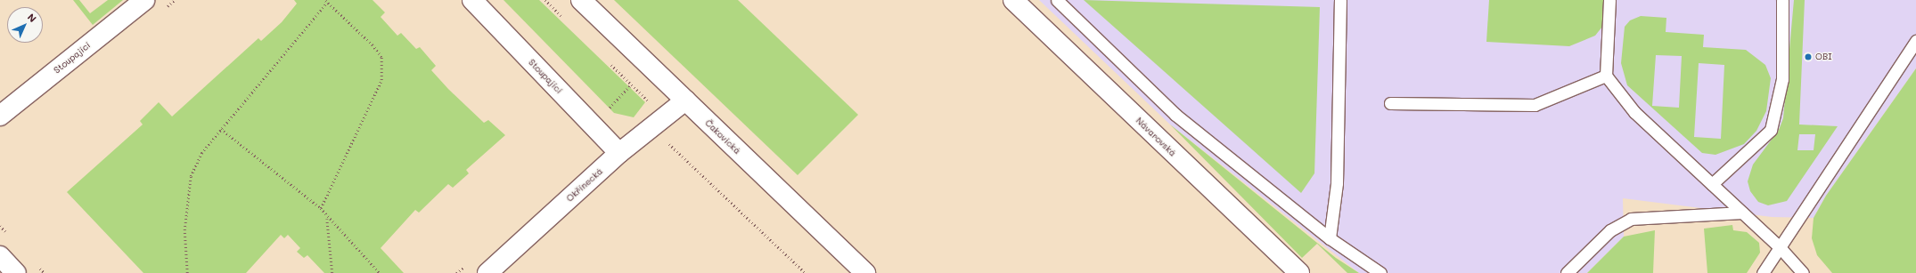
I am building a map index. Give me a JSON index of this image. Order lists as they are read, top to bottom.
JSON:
{
  "streets": {
    "street": [
      "Stoupající",
      "Čakovická",
      "Návarovská",
      "Okřínecká"
    ]
  },
  "crossings": [
    ["Stoupající", "Okřínecká"],
    ["Čakovická", "Okřínecká"]
  ],
  "places": ["OBI"],
  "north": "top right"
}
